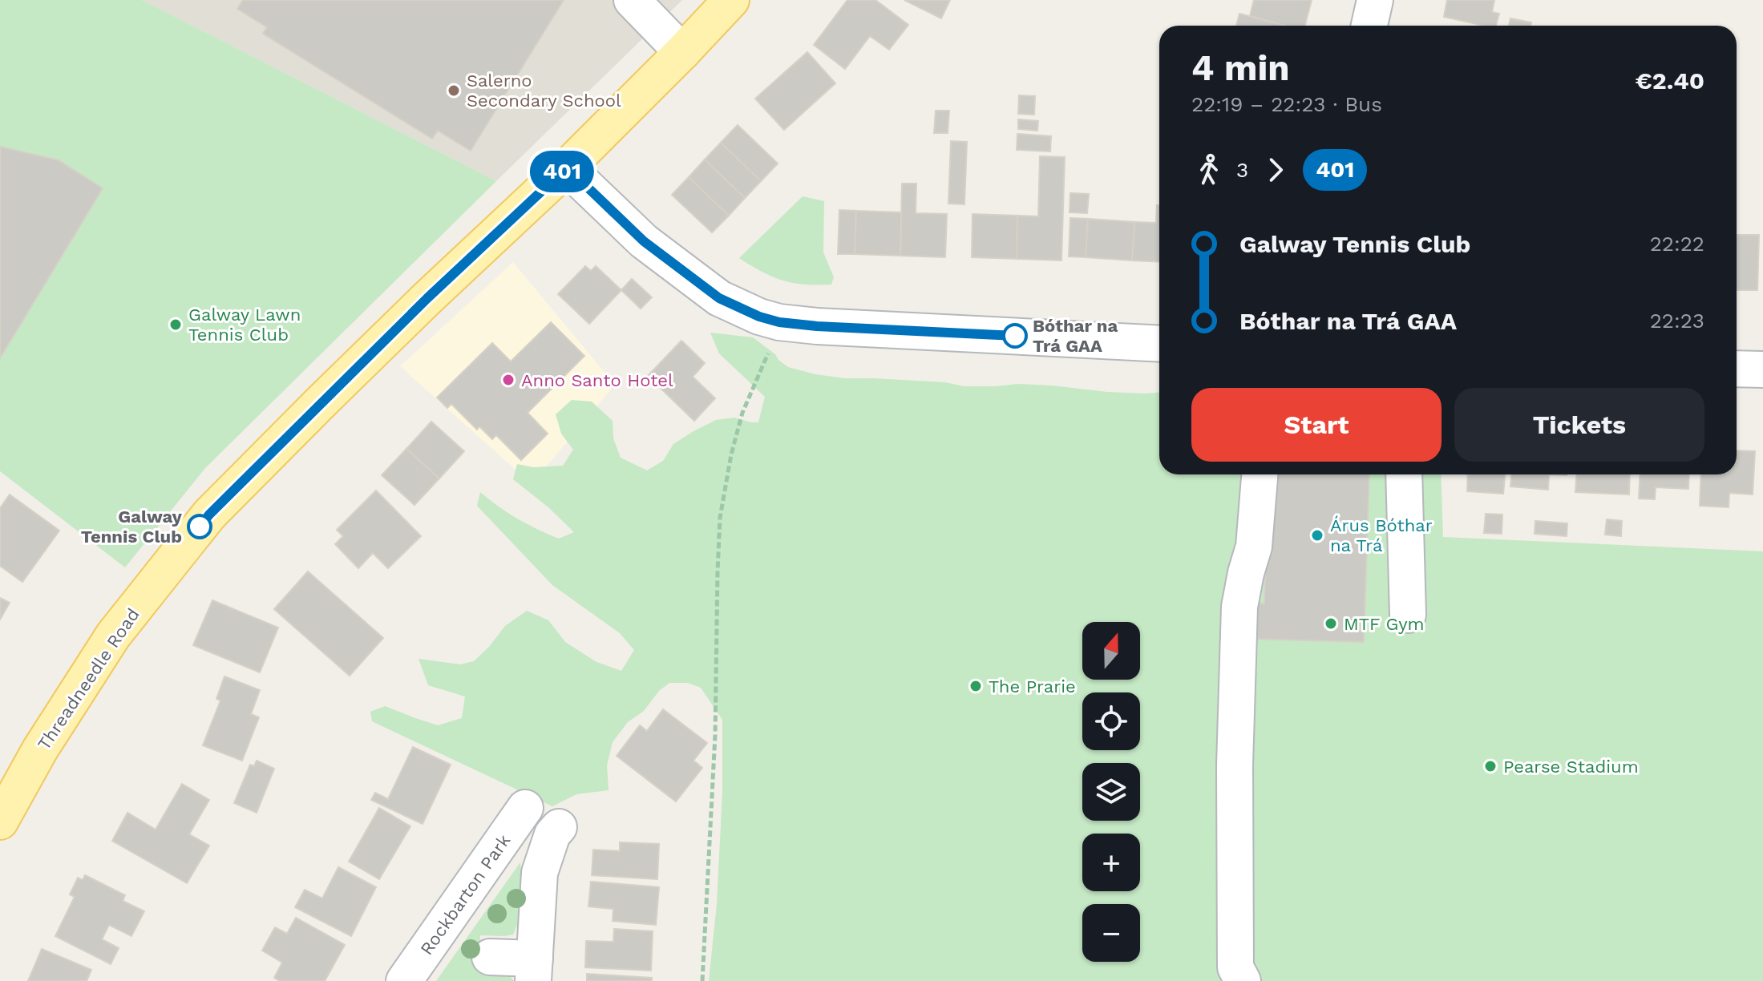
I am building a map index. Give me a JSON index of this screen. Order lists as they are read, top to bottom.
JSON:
{
  "streets": {
    "main road": ["Threadneedle Road"],
    "street": ["Rockbarton Park"]
  },
  "places": [
    "Salerno Secondary School",
    "Galway Lawn Tennis Club",
    "Bóthar na Trá GAA",
    "Anno Santo Hotel",
    "Galway Tennis Club",
    "Árus Bóthar na Trá",
    "MTF Gym",
    "The Prarie",
    "Pearse Stadium"
  ],
  "lines": ["bus line 401"],
  "north": "top",
  "page": {
    "on_map": "401",
    "heading": ["4 min", "22:19 – 22:23 · Bus", "€2.40"],
    "legs": ["3", "401"],
    "list": [
      {
        "name": "Galway Tennis Club",
        "value": "22:22"
      },
      {
        "name": "Bóthar na Trá GAA",
        "value": "22:23"
      }
    ],
    "buttons": ["Start", "Tickets"],
    "map_buttons": ["+", "−"]
  }
}
